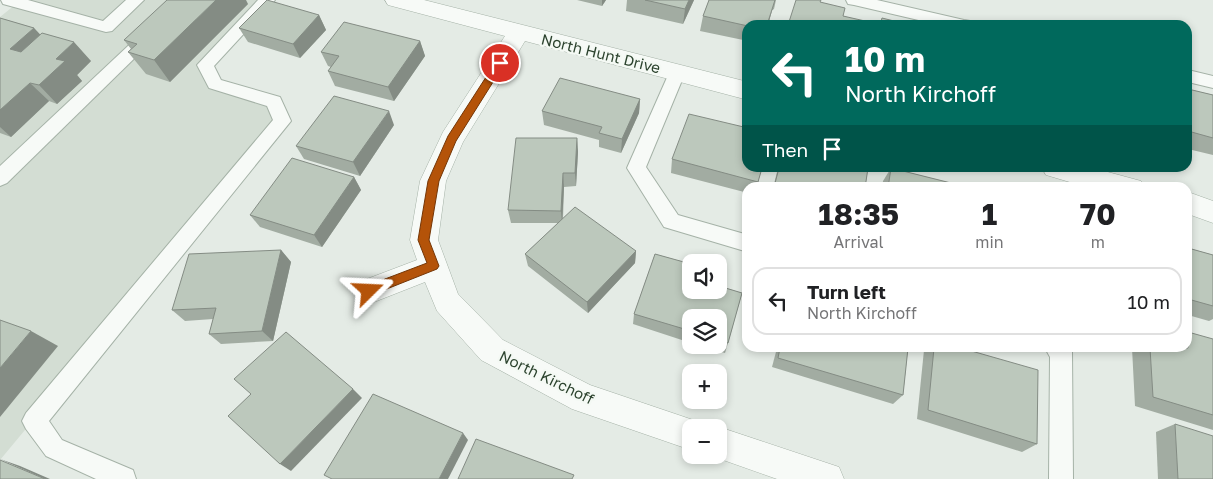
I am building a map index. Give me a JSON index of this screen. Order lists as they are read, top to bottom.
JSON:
{
  "streets": {
    "street": ["North Hunt Drive", "North Kirchoff"]
  },
  "crossings": [
    ["North Hunt Drive", "North Kirchoff"]
  ],
  "page": {
    "turn": ["10 m", "North Kirchoff"],
    "then": "Then",
    "eta": [
      "18:35",
      "Arrival",
      "1",
      "min",
      "70",
      "m"
    ],
    "map_buttons": ["+", "−"],
    "list": [
      {
        "name": "Turn left",
        "note": "North Kirchoff",
        "value": "10 m"
      }
    ]
  }
}
